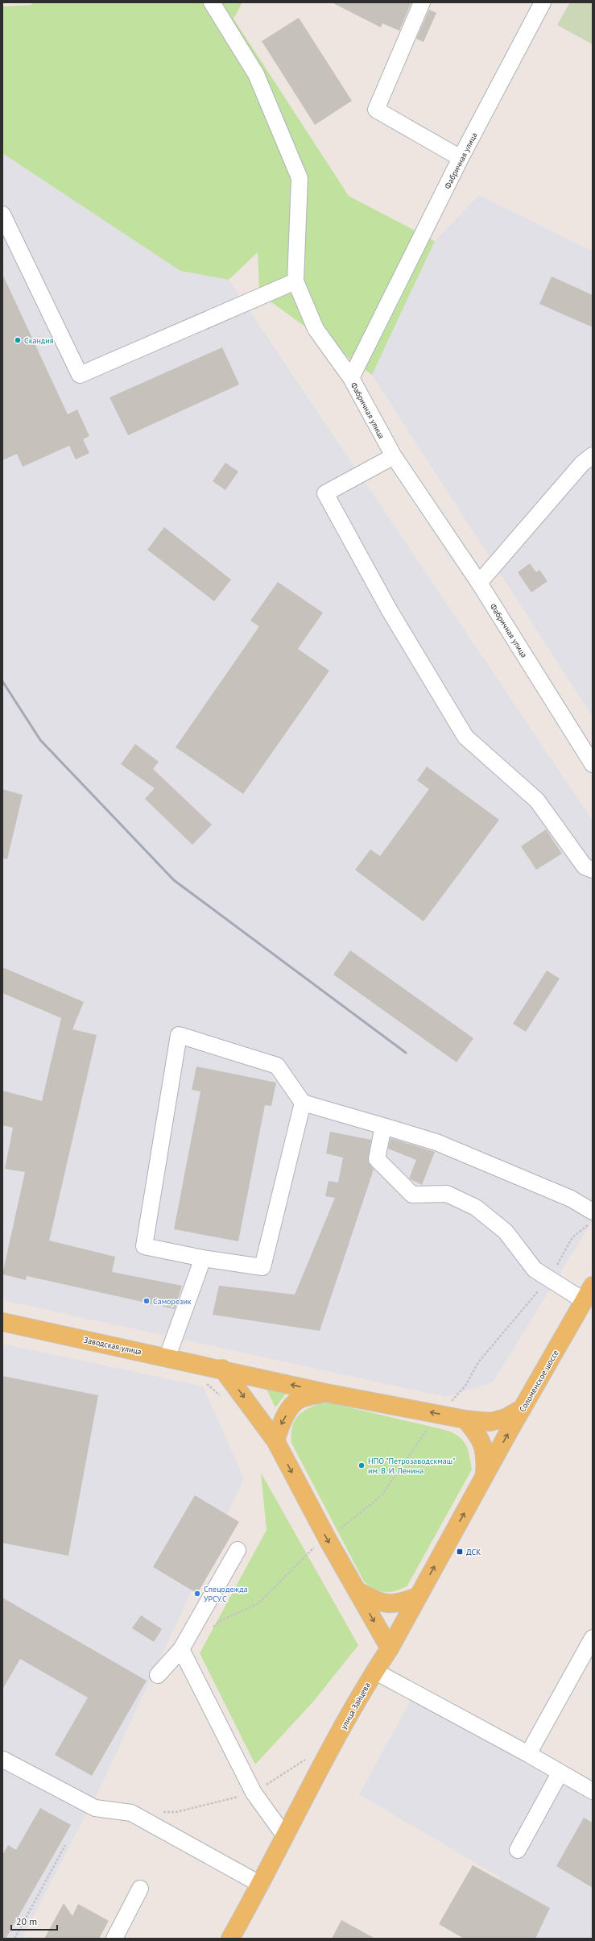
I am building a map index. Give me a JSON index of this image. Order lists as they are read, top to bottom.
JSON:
{
  "streets": {
    "main road": ["Заводская улица", "Соломенское шоссе", "улица Зайцева"],
    "street": ["Фабричная улица"]
  },
  "crossings": [
    ["Заводская улица", "Соломенское шоссе"],
    ["Соломенское шоссе", "улица Зайцева"]
  ],
  "one_way": ["Заводская улица", "Соломенское шоссе"],
  "places": {
    "other": [
      "Скандия",
      "Саморезик",
      "НПО \"Петрозаводскмаш\" им. В. И. Ленина",
      "Спецодежда УРСУ.С"
    ],
    "transit": ["ДСК"]
  },
  "scale_bar": "20 m"
}
